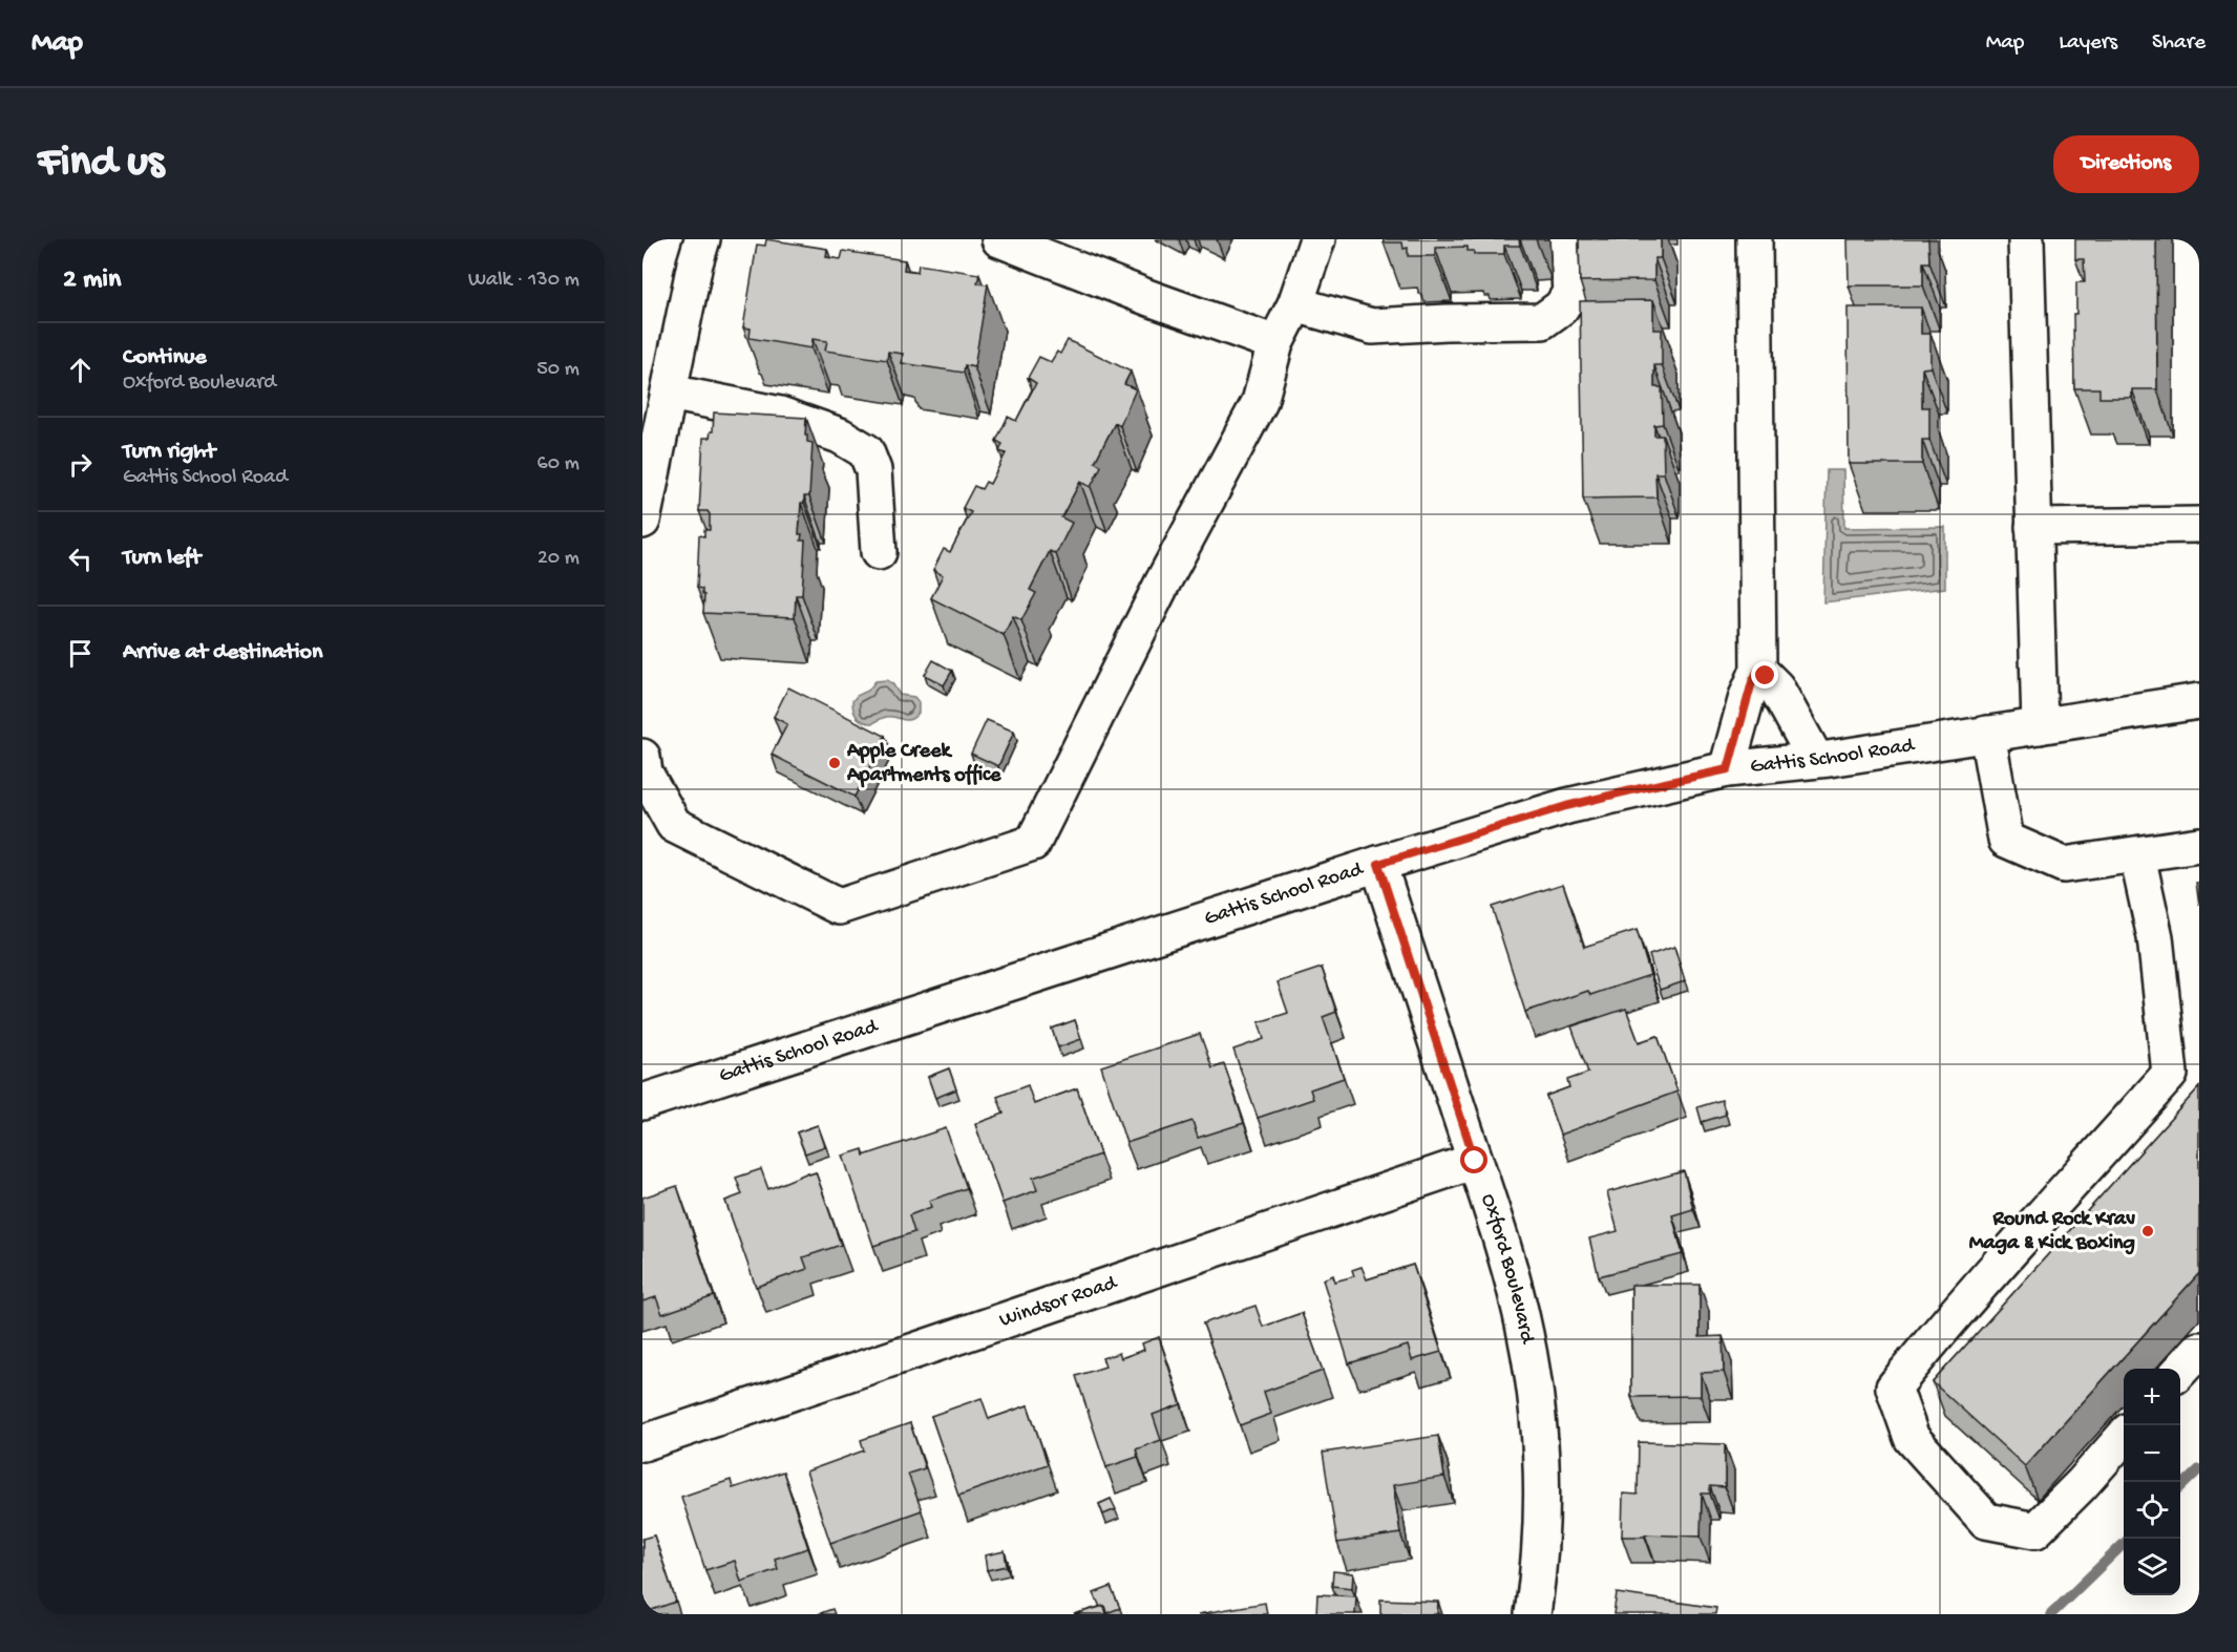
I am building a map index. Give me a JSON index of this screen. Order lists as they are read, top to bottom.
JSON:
{
  "streets": {
    "street": ["Gattis School Road", "Oxford Boulevard", "Windsor Road"]
  },
  "crossings": [
    ["Gattis School Road", "Oxford Boulevard"],
    ["Oxford Boulevard", "Windsor Road"]
  ],
  "places": ["Apple Creek Apartments office", "Round Rock Krav Maga & Kick Boxing"],
  "page": {
    "header": "Map",
    "nav": ["Map", "Layers", "Share"],
    "buttons": "Directions",
    "title": "Find us",
    "heading": ["2 min", "Walk · 130 m"],
    "list": [
      ["Continue", "Oxford Boulevard", "50 m"],
      ["Turn right", "Gattis School Road", "60 m"],
      ["Turn left", "20 m"],
      "Arrive at destination"
    ],
    "map_buttons": ["+", "−"]
  }
}
